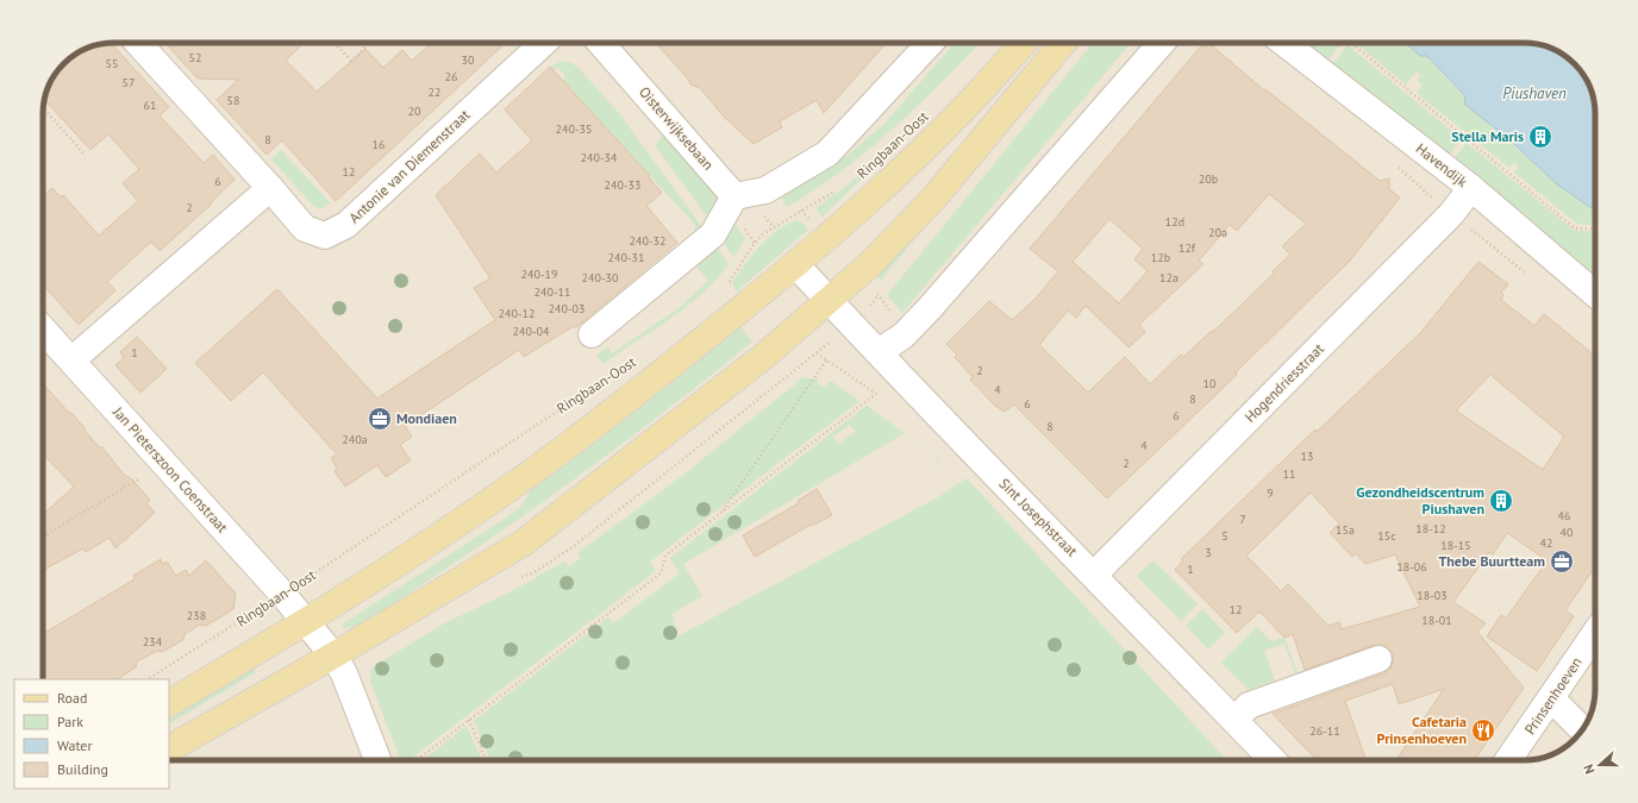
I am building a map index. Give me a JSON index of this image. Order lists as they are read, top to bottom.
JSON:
{
  "streets": {
    "main road": ["Ringbaan-Oost"],
    "street": [
      "Oisterwijksebaan",
      "Havendijk",
      "Antonie van Diemenstraat",
      "Hogendriesstraat",
      "Jan Pieterszoon Coenstraat",
      "Sint Josephstraat",
      "Prinsenhoeven"
    ]
  },
  "crossings": [
    ["Ringbaan-Oost", "Jan Pieterszoon Coenstraat"],
    ["Ringbaan-Oost", "Sint Josephstraat"],
    ["Havendijk", "Hogendriesstraat"],
    ["Hogendriesstraat", "Sint Josephstraat"]
  ],
  "water": ["Piushaven"],
  "places": {
    "building": ["Stella Maris", "Gezondheidscentrum Piushaven"],
    "office": ["Mondiaen", "Thebe Buurtteam"],
    "restaurant": ["Cafetaria Prinsenhoeven"]
  },
  "house_numbers": [
    "52",
    "30",
    "55",
    "26",
    "57",
    "22",
    "58",
    "61",
    "20",
    "240-35",
    "8",
    "16",
    "240-34",
    "12",
    "20b",
    "6",
    "240-33",
    "2",
    "12d",
    "20a",
    "240-32",
    "12f",
    "240-31",
    "12b",
    "240-19",
    "240-30",
    "12a",
    "240-11",
    "240-03",
    "240-12",
    "240-04",
    "1",
    "2",
    "10",
    "4",
    "8",
    "6",
    "6",
    "8",
    "240a",
    "4",
    "13",
    "2",
    "11",
    "9",
    "46",
    "7",
    "18-12",
    "15a",
    "40",
    "5",
    "15c",
    "42",
    "18-15",
    "3",
    "18-06",
    "1",
    "18-03",
    "12",
    "238",
    "18-01",
    "234",
    "26-11"
  ],
  "legend": [
    "Road",
    "Park",
    "Water",
    "Building"
  ],
  "north": "left"
}
